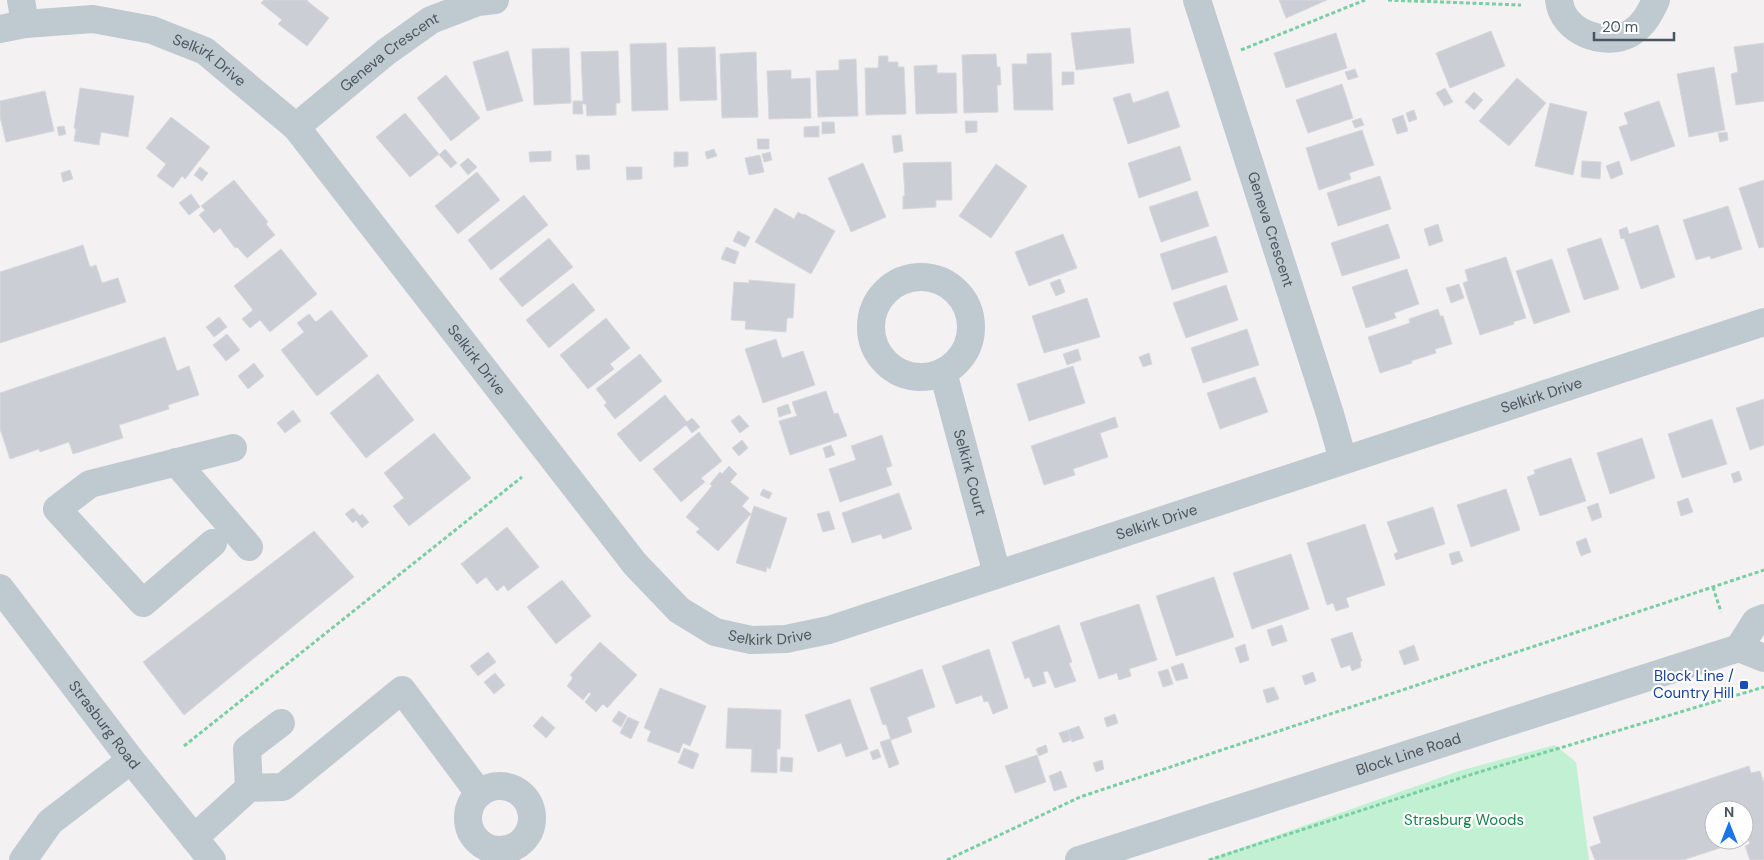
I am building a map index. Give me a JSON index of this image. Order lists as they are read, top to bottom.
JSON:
{
  "streets": {
    "street": [
      "Geneva Crescent",
      "Selkirk Drive",
      "Selkirk Court",
      "Strasburg Road",
      "Block Line Road"
    ]
  },
  "crossings": [
    ["Geneva Crescent", "Selkirk Drive"],
    ["Selkirk Drive", "Selkirk Court"]
  ],
  "parks": ["Strasburg Woods"],
  "places": {
    "transit": ["Block Line / Country Hill"]
  },
  "scale_bar": "20 m",
  "north": "top"
}
